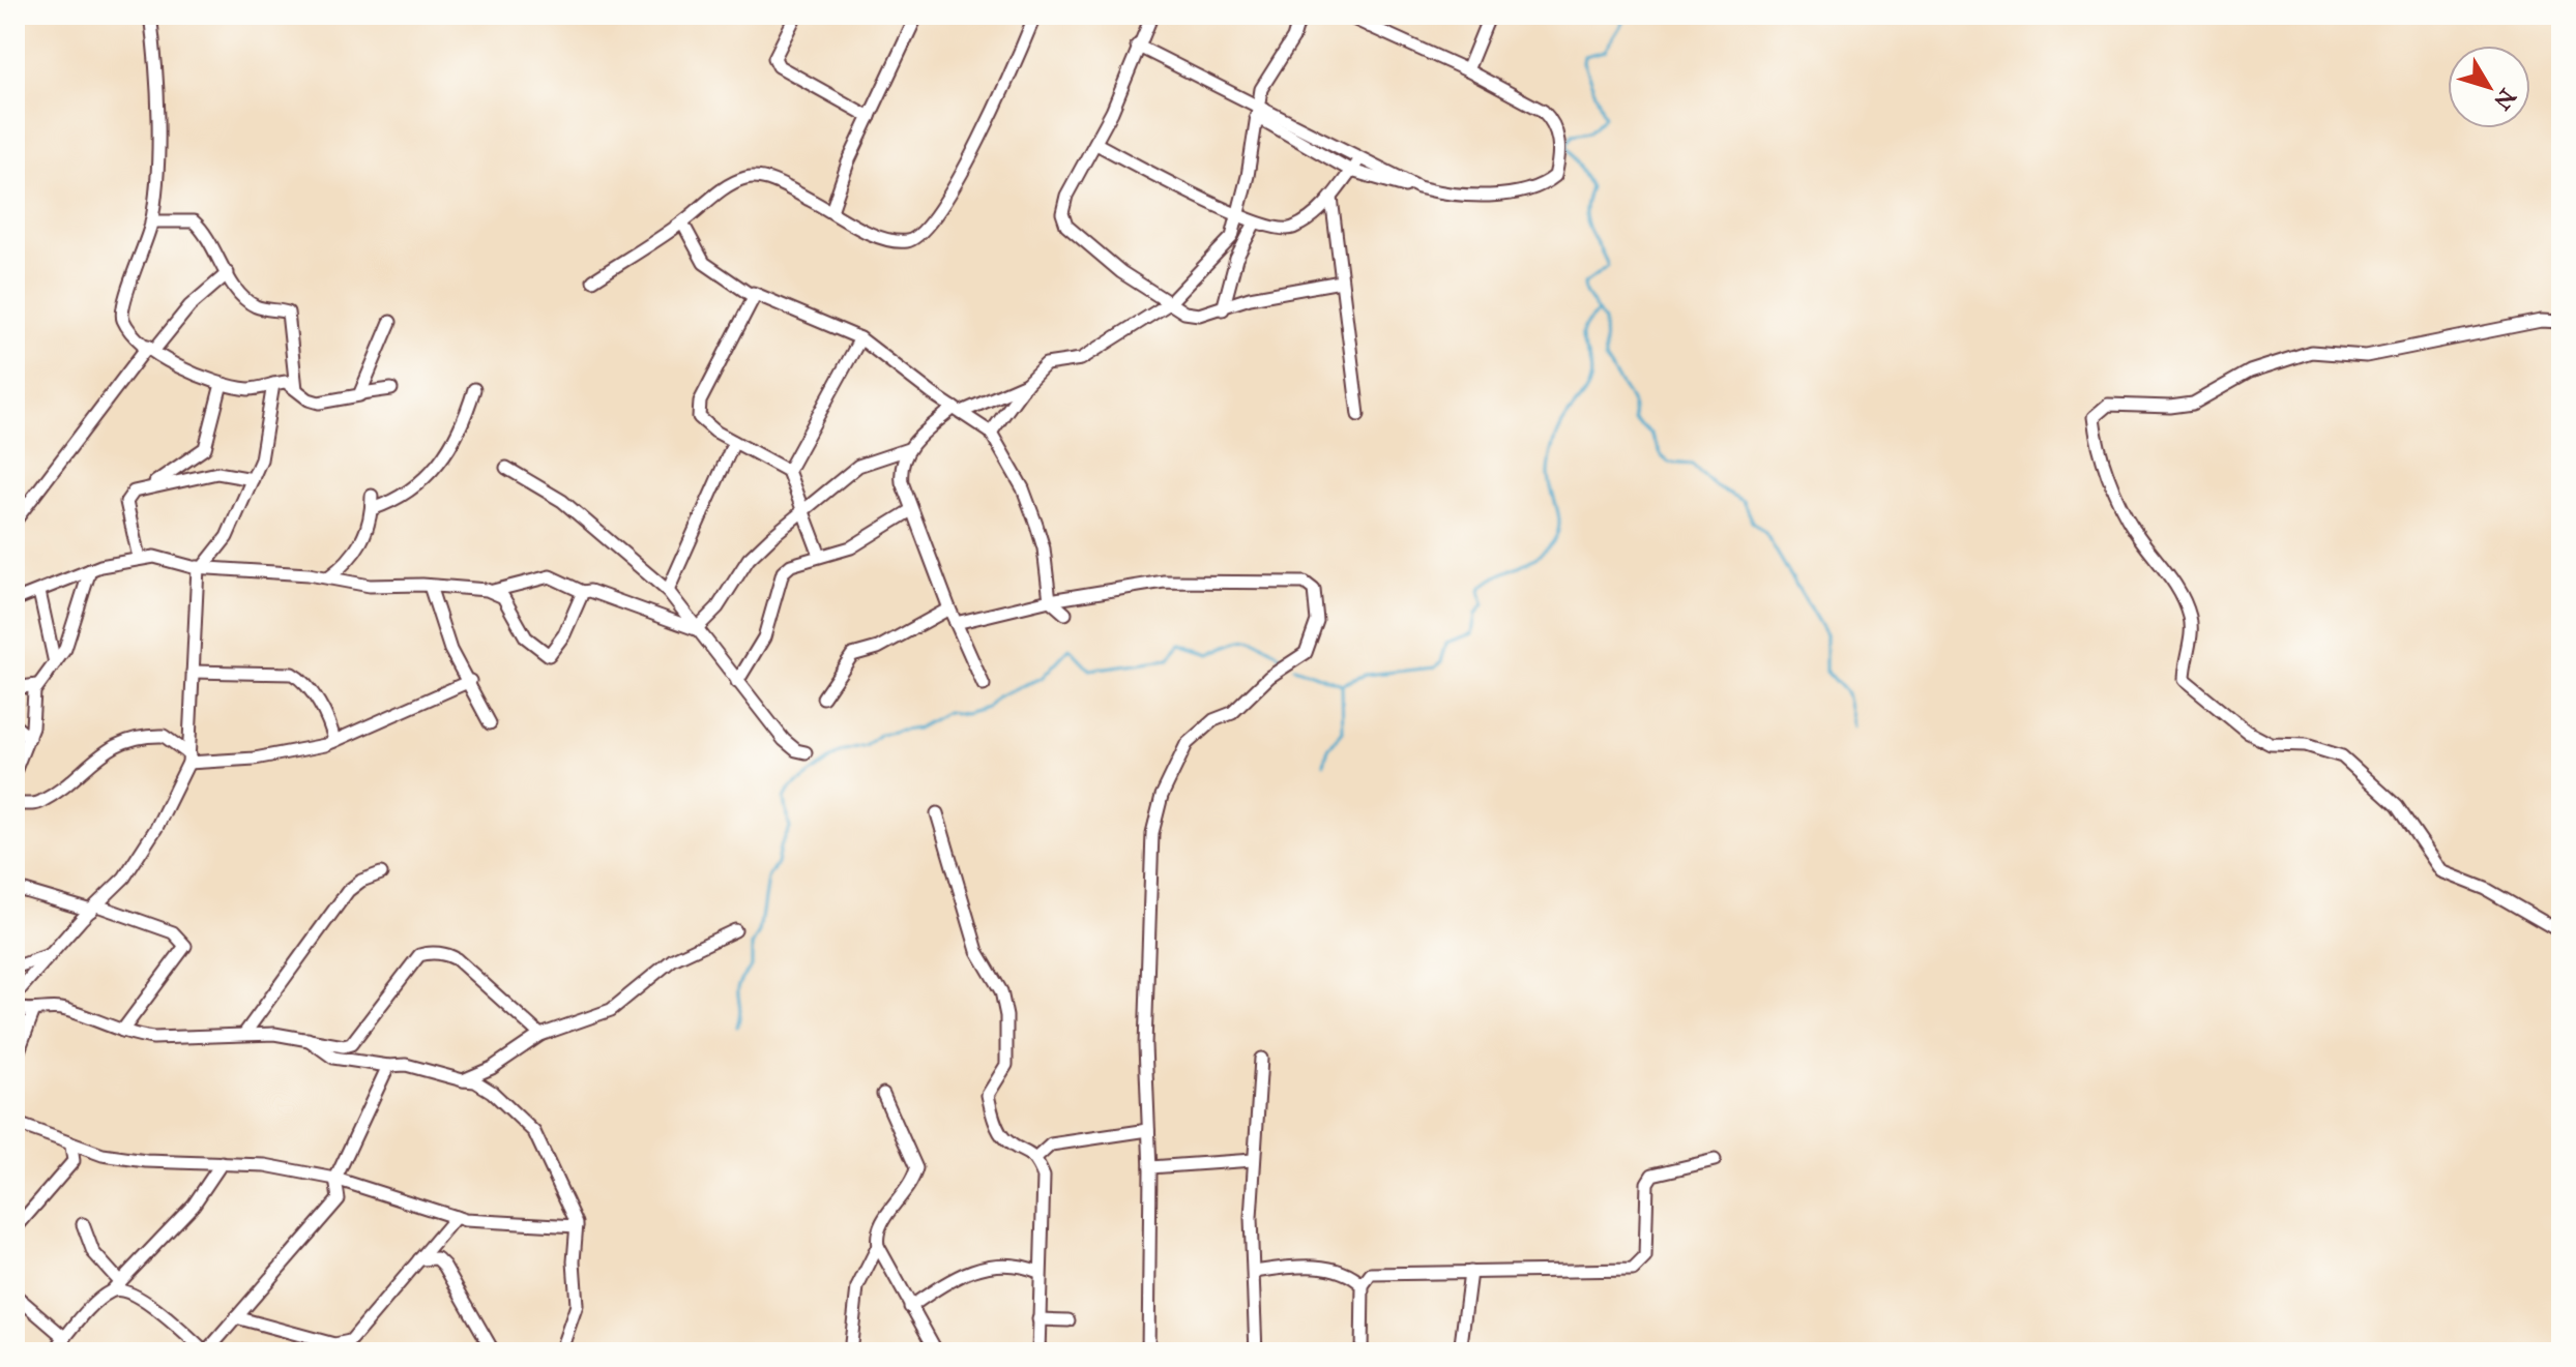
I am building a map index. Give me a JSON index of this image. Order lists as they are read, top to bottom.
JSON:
{
  "north": "bottom right"
}
